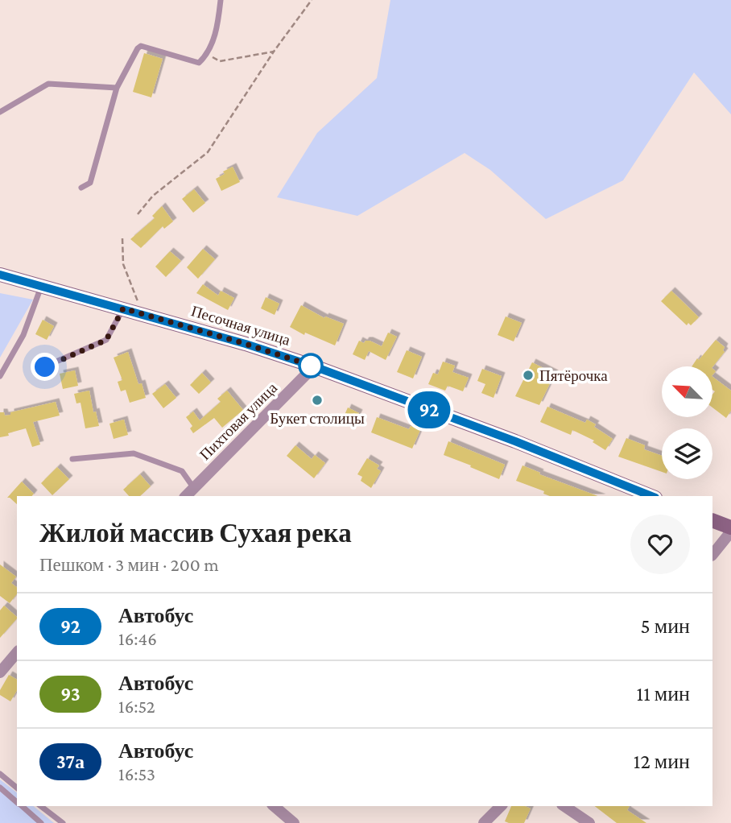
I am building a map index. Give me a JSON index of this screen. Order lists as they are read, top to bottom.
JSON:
{
  "streets": {
    "main road": ["Песочная улица"],
    "street": ["Пихтовая улица"]
  },
  "crossings": [
    ["Песочная улица", "Пихтовая улица"]
  ],
  "places": ["Пятёрочка", "Букет столицы"],
  "lines": ["bus line 92"],
  "north": "top left",
  "page": {
    "on_map": "92",
    "heading": ["Жилой массив Сухая река", "Пешком · 3 мин · 200 m"],
    "list": [
      {
        "mark": "92",
        "name": "Автобус",
        "note": "16:46",
        "value": "5 мин"
      },
      {
        "mark": "93",
        "name": "Автобус",
        "note": "16:52",
        "value": "11 мин"
      },
      {
        "mark": "37а",
        "name": "Автобус",
        "note": "16:53",
        "value": "12 мин"
      }
    ]
  }
}
